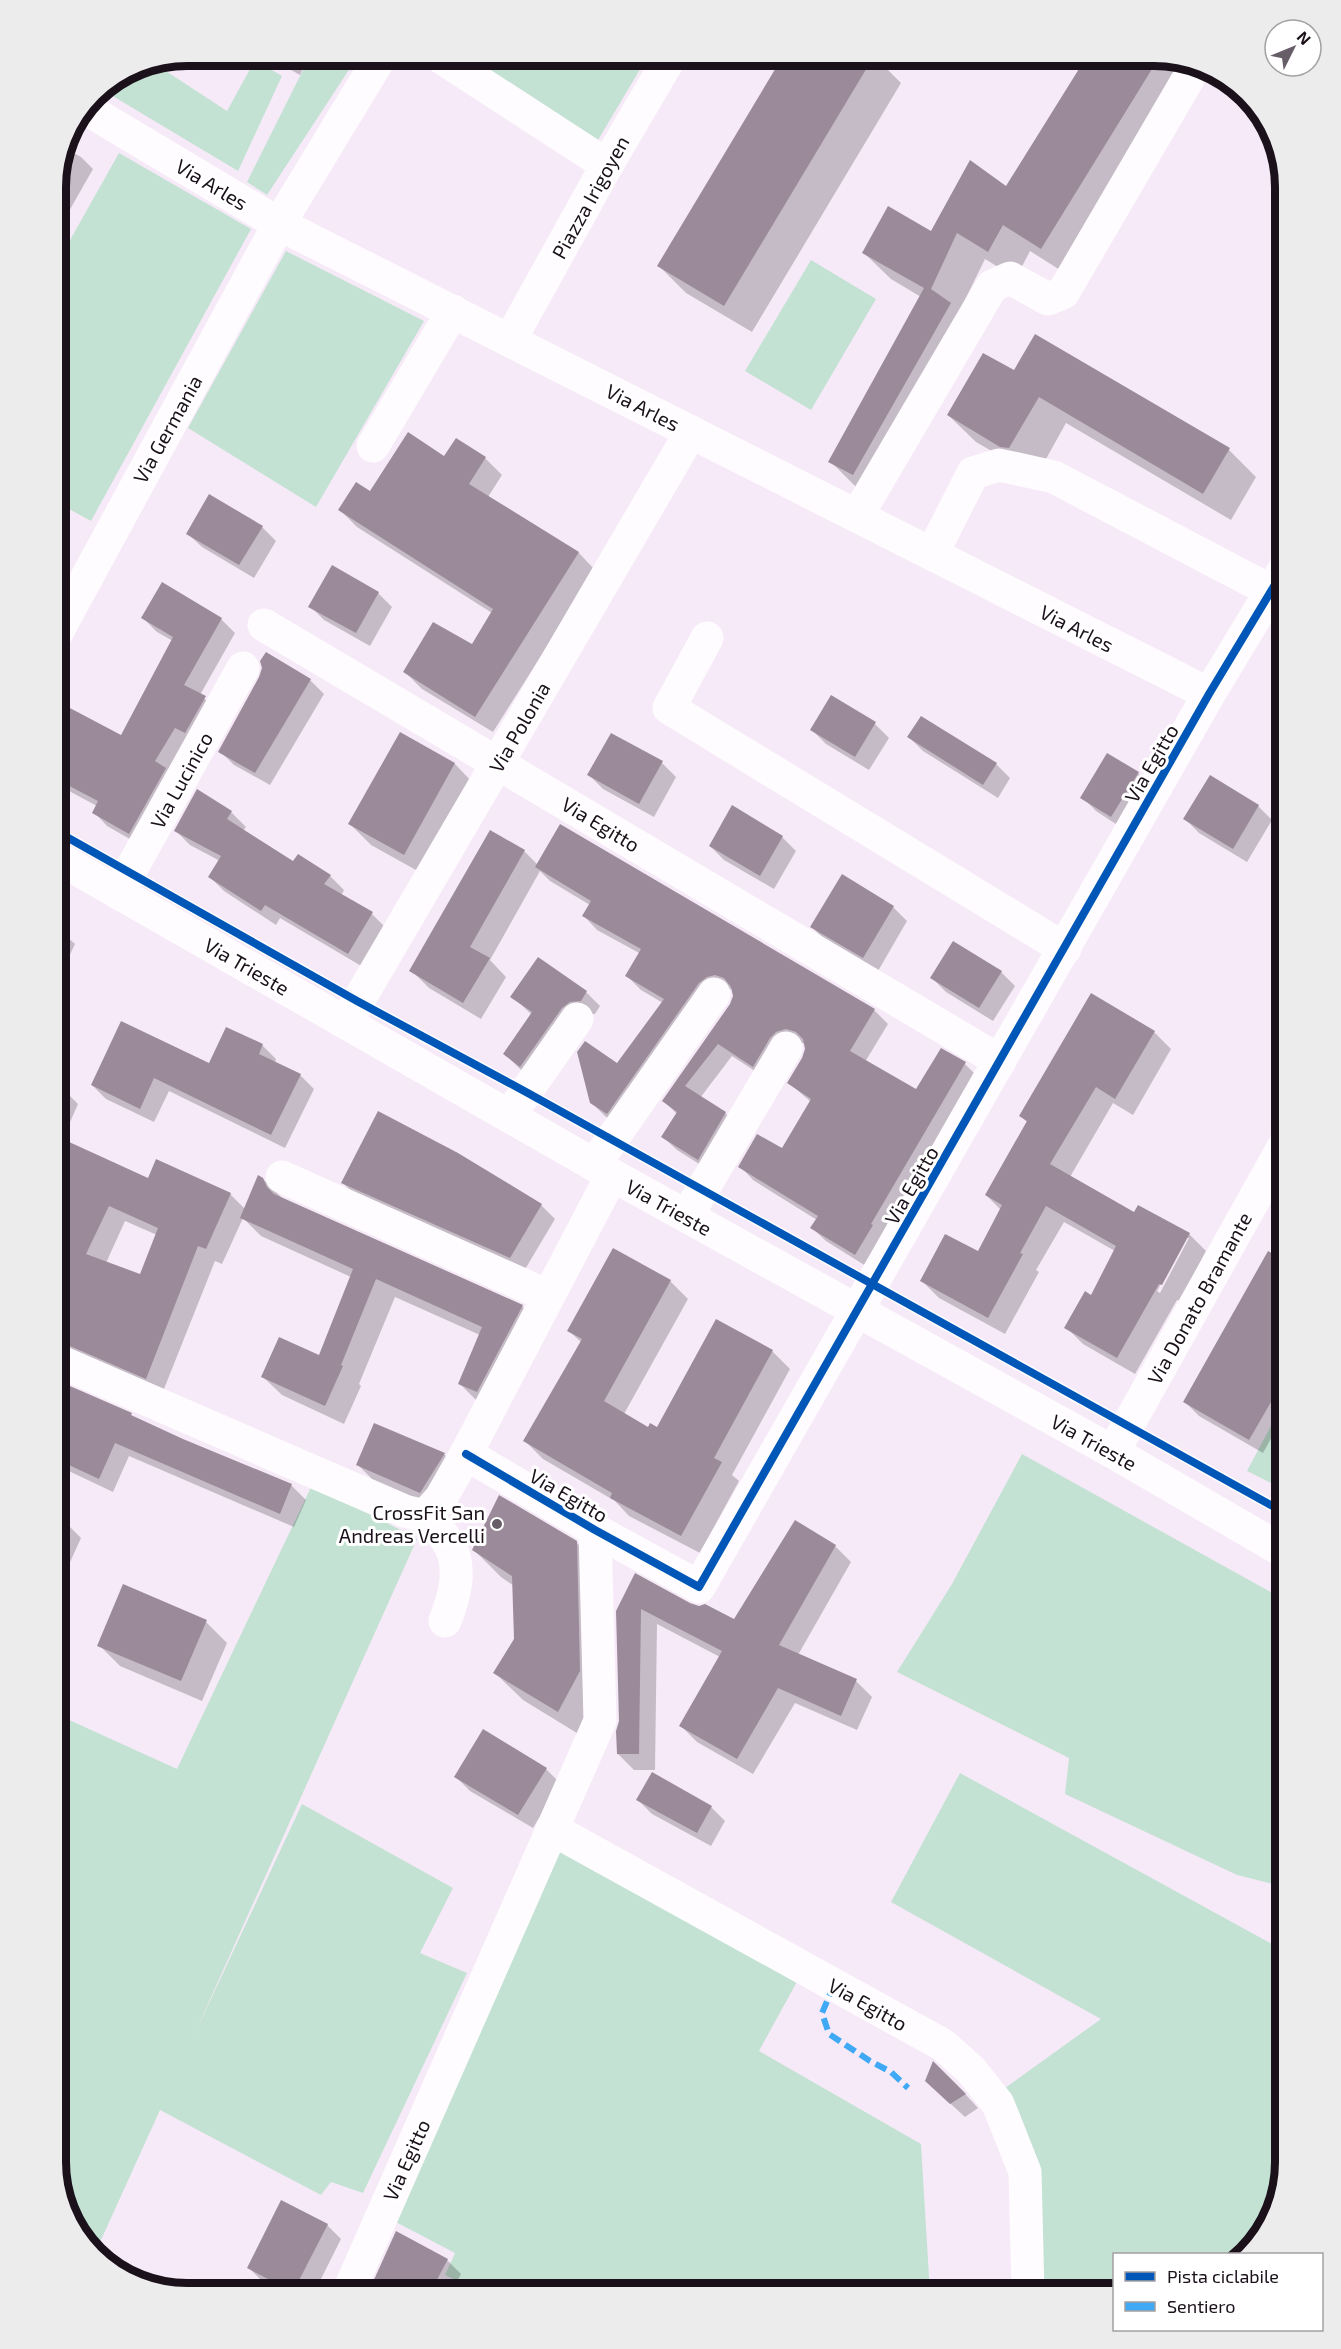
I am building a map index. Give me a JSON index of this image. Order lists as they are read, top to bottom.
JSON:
{
  "streets": {
    "street": [
      "Via Arles",
      "Piazza Irigoyen",
      "Via Germania",
      "Via Polonia",
      "Via Egitto",
      "Via Lucinico",
      "Via Trieste",
      "Via Donato Bramante"
    ]
  },
  "crossings": [
    ["Via Arles", "Piazza Irigoyen"],
    ["Via Arles", "Via Germania"],
    ["Via Arles", "Via Polonia"],
    ["Via Arles", "Via Egitto"],
    ["Via Polonia", "Via Egitto"],
    ["Via Polonia", "Via Trieste"],
    ["Via Egitto", "Via Trieste"],
    ["Via Lucinico", "Via Trieste"],
    ["Via Trieste", "Via Donato Bramante"]
  ],
  "places": ["CrossFit San Andreas Vercelli"],
  "legend": ["Pista ciclabile", "Sentiero"],
  "north": "top right"
}
